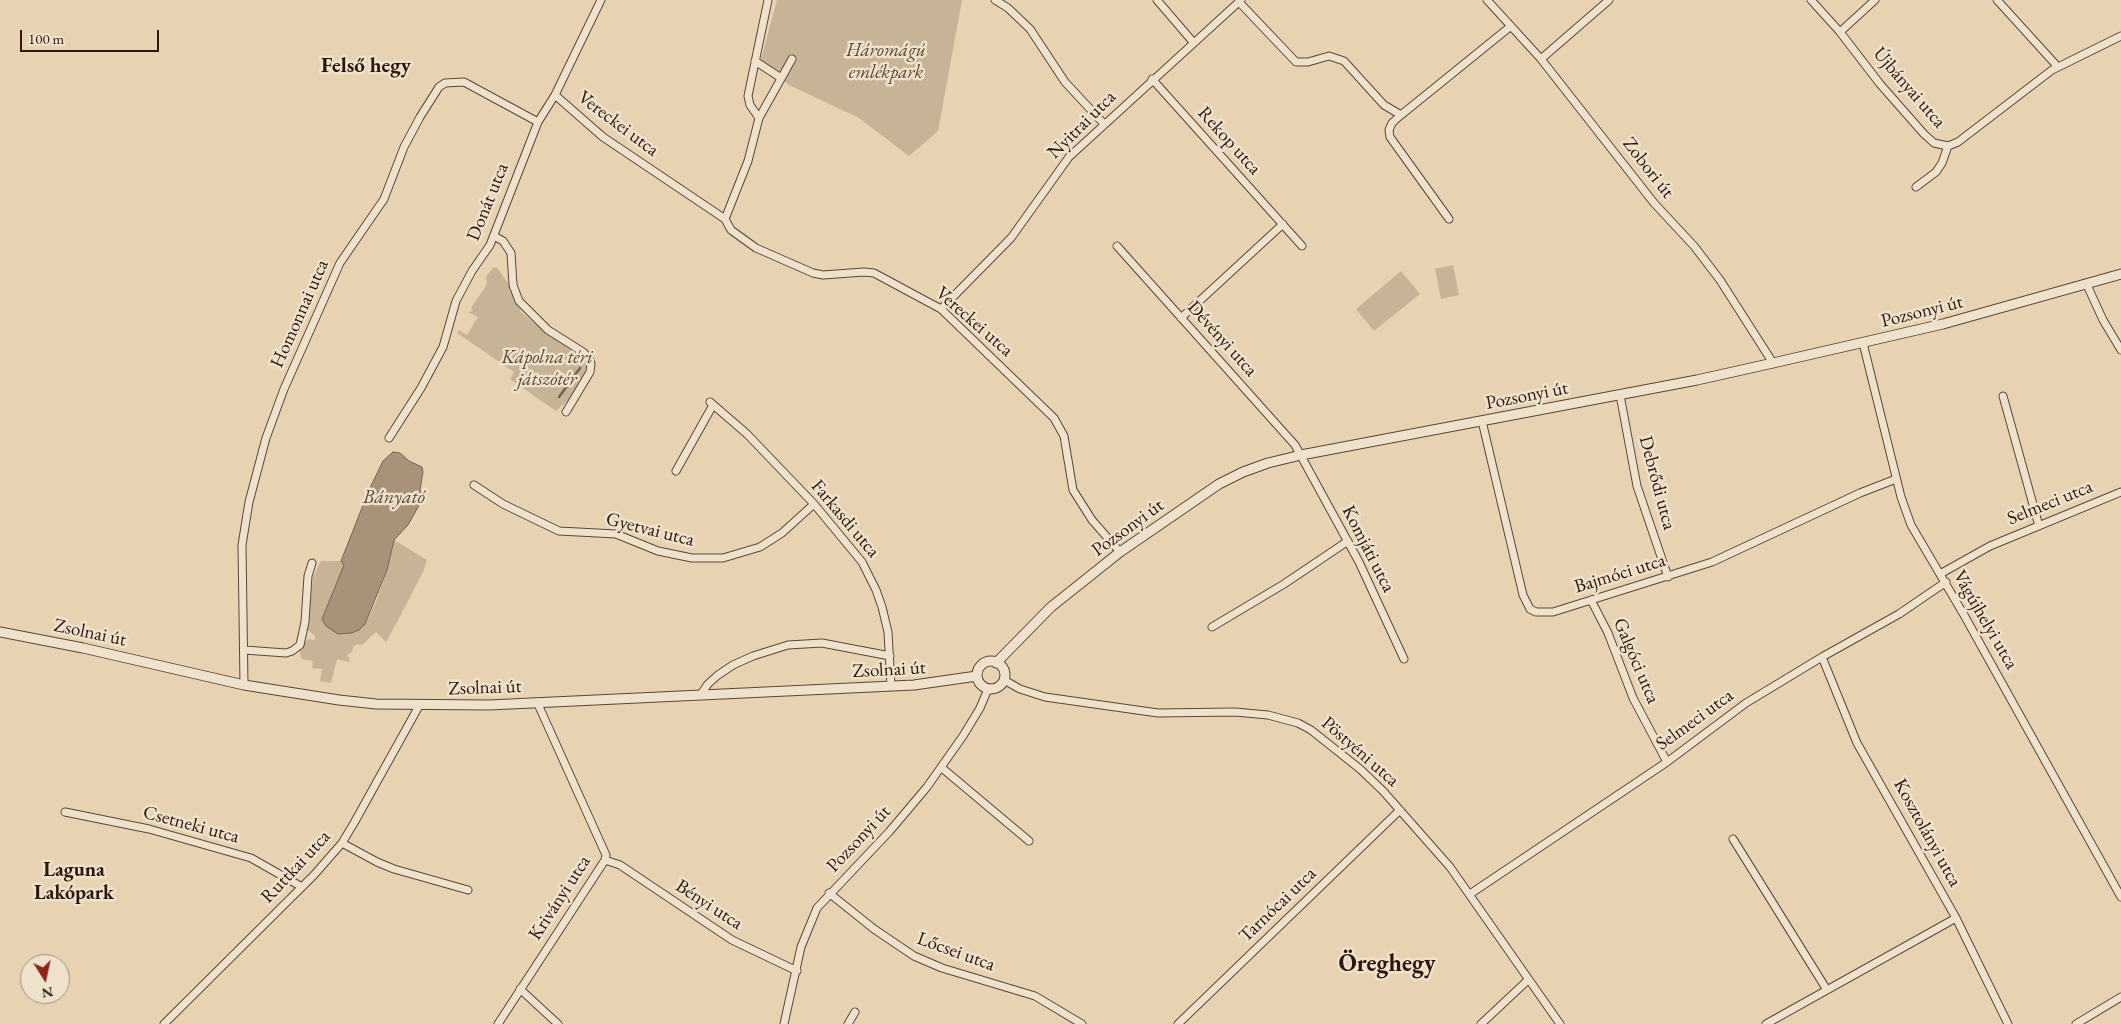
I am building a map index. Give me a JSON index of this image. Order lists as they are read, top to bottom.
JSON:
{
  "streets": {
    "street": [
      "Újbányai utca",
      "Vereckei utca",
      "Nyitrai utca",
      "Rekop utca",
      "Zobori út",
      "Donát utca",
      "Pozsonyi út",
      "Homonnai utca",
      "Dévényi utca",
      "Debrődi utca",
      "Selmeci utca",
      "Farkasdi utca",
      "Gyetvai utca",
      "Komjáti utca",
      "Bajmóci utca",
      "Vágújhelyi utca",
      "Zsolnai út",
      "Galgóci utca",
      "Pöstyéni utca",
      "Csetneki utca",
      "Kosztolányi utca",
      "Ruttkai utca",
      "Kriványi utca",
      "Bényi utca",
      "Tarnócai utca",
      "Lőcsei utca"
    ]
  },
  "crossings": [
    ["Vereckei utca", "Nyitrai utca"],
    ["Vereckei utca", "Donát utca"],
    ["Vereckei utca", "Pozsonyi út"],
    ["Nyitrai utca", "Rekop utca"],
    ["Zobori út", "Pozsonyi út"],
    ["Donát utca", "Homonnai utca"],
    ["Pozsonyi út", "Dévényi utca"],
    ["Pozsonyi út", "Debrődi utca"],
    ["Pozsonyi út", "Komjáti utca"],
    ["Pozsonyi út", "Bajmóci utca"],
    ["Pozsonyi út", "Vágújhelyi utca"],
    ["Pozsonyi út", "Zsolnai út"],
    ["Pozsonyi út", "Pöstyéni utca"],
    ["Pozsonyi út", "Bényi utca"],
    ["Pozsonyi út", "Lőcsei utca"],
    ["Homonnai utca", "Zsolnai út"],
    ["Dévényi utca", "Komjáti utca"],
    ["Debrődi utca", "Bajmóci utca"],
    ["Selmeci utca", "Vágújhelyi utca"],
    ["Selmeci utca", "Galgóci utca"],
    ["Selmeci utca", "Pöstyéni utca"],
    ["Selmeci utca", "Kosztolányi utca"],
    ["Farkasdi utca", "Gyetvai utca"],
    ["Farkasdi utca", "Zsolnai út"],
    ["Bajmóci utca", "Vágújhelyi utca"],
    ["Bajmóci utca", "Galgóci utca"],
    ["Zsolnai út", "Pöstyéni utca"],
    ["Zsolnai út", "Ruttkai utca"],
    ["Zsolnai út", "Kriványi utca"],
    ["Pöstyéni utca", "Tarnócai utca"],
    ["Csetneki utca", "Ruttkai utca"],
    ["Kriványi utca", "Bényi utca"]
  ],
  "districts": ["Felső hegy", "Laguna Lakópark", "Öreghegy"],
  "water": ["Bányató"],
  "parks": ["Háromágú emlékpark", "Kápolna téri játszótér"],
  "scale_bar": "100 m",
  "north": "bottom"
}
